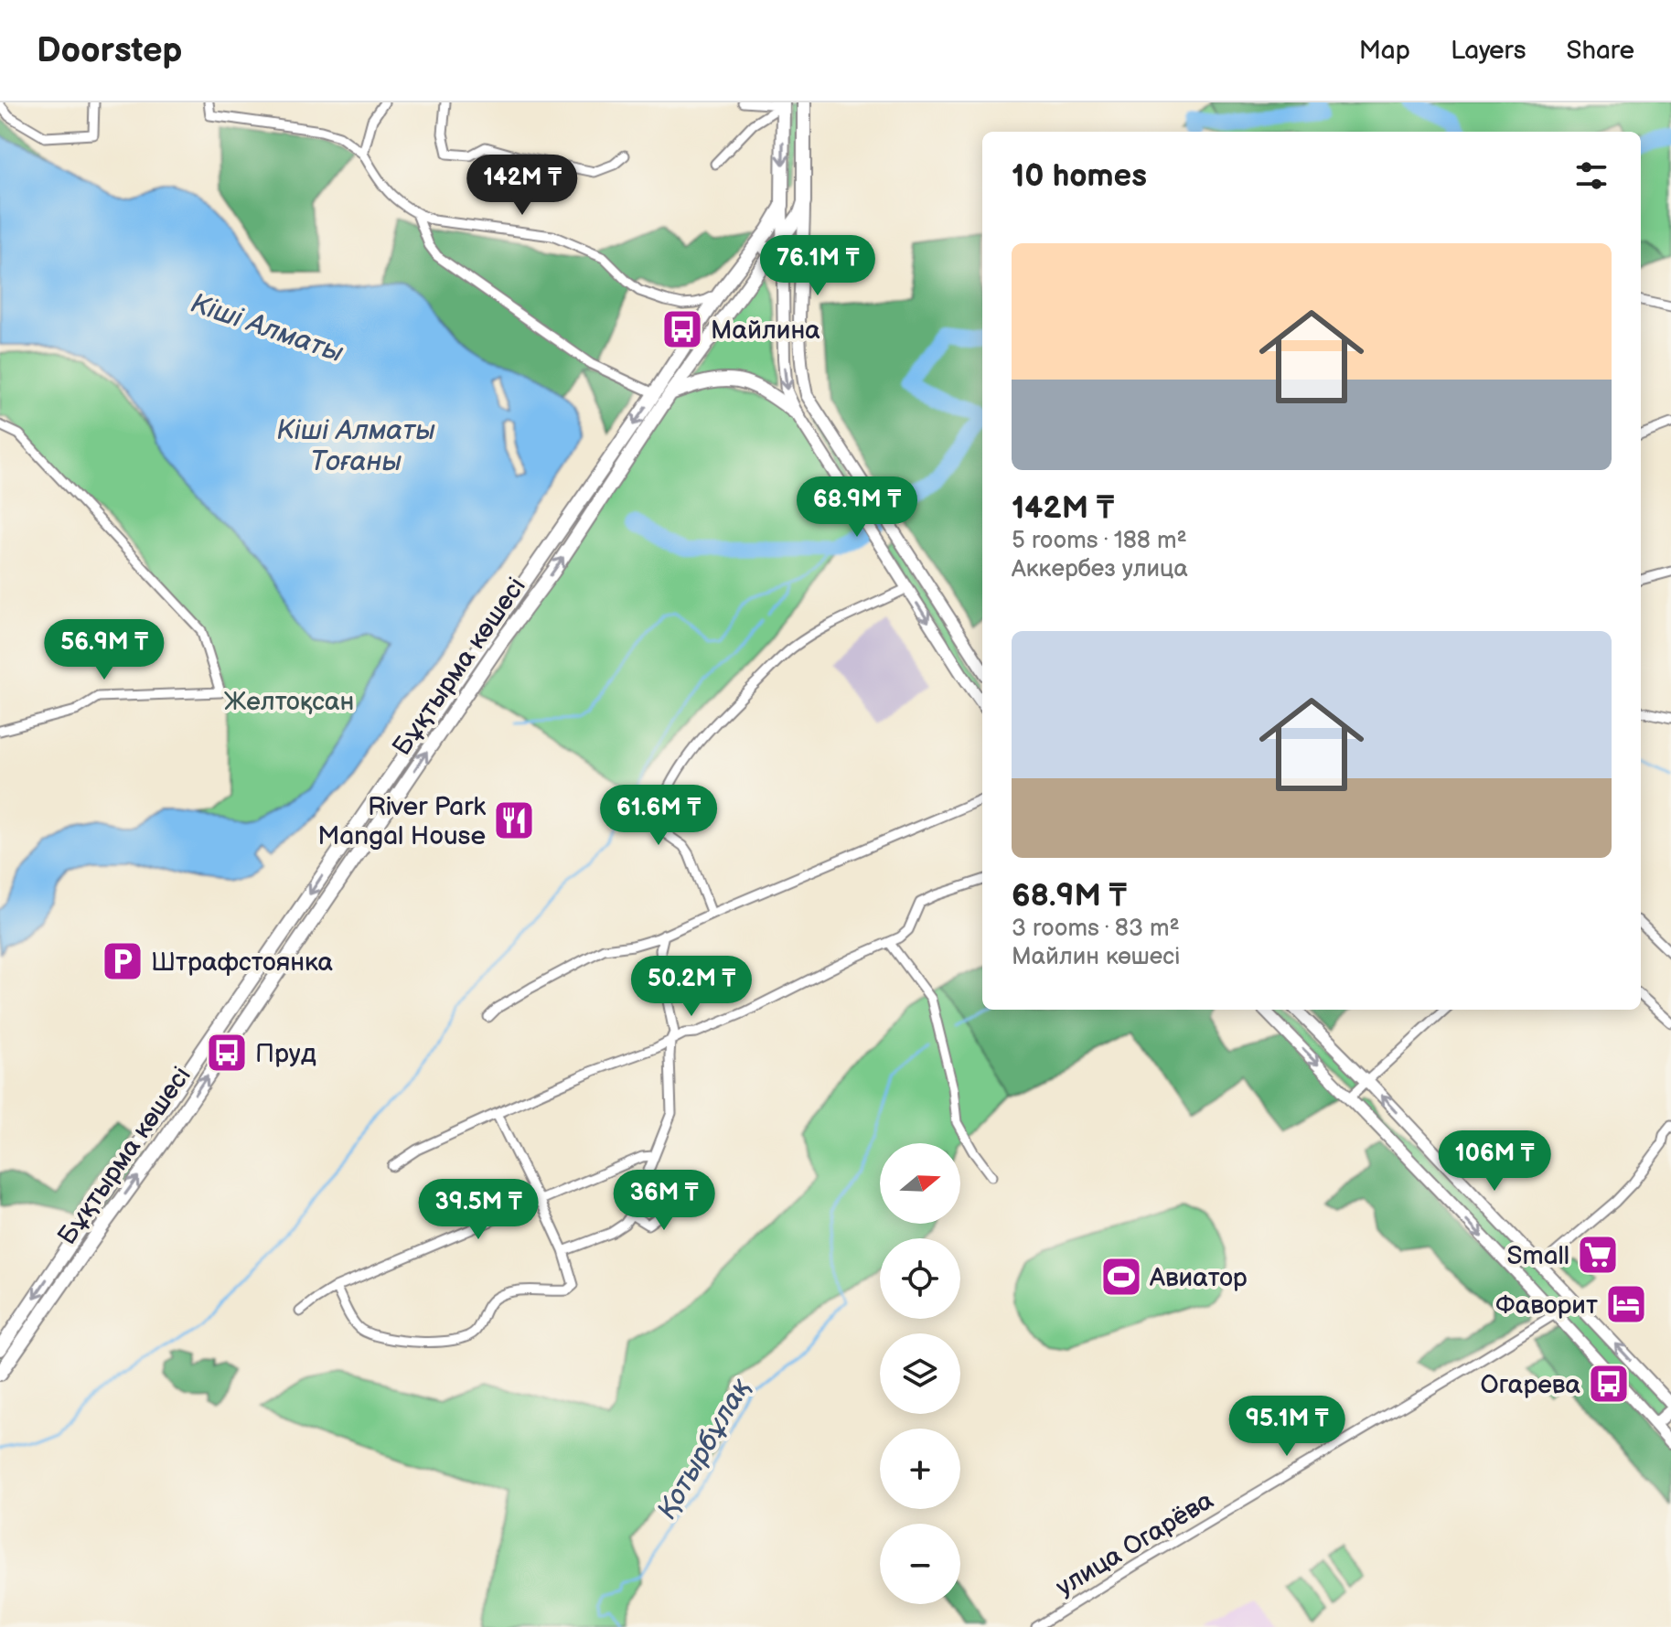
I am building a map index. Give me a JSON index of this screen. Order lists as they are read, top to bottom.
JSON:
{
  "streets": {
    "main road": ["Бұқтырма көшесі"],
    "street": ["улица Огарёва"]
  },
  "water": ["Кіші Алматы", "Кіші Алматы Тоғаны", "Қотырбұлақ"],
  "parks": ["Желтоқсан"],
  "places": {
    "bus stop": ["Майлина", "Пруд", "Огарева"],
    "restaurant": ["River Park Mangal House"],
    "parking": ["Штрафстоянка"],
    "supermarket": ["Small"],
    "sports": ["Авиатор"],
    "hotel": ["Фаворит"]
  },
  "north": "right",
  "page": {
    "header": "Doorstep",
    "nav": ["Map", "Layers", "Share"],
    "heading": "10 homes",
    "price": [
      "142M ₸",
      "76.1M ₸",
      "68.9M ₸",
      "56.9M ₸",
      "61.6M ₸",
      "50.2M ₸",
      "106M ₸",
      "36M ₸",
      "39.5M ₸",
      "95.1M ₸"
    ],
    "list": [
      {
        "name": "142M ₸",
        "note": "5 rooms · 188 m² · Аккербез улица"
      },
      {
        "name": "68.9M ₸",
        "note": "3 rooms · 83 m² · Майлин көшесі"
      }
    ],
    "map_buttons": ["+", "−"]
  }
}
